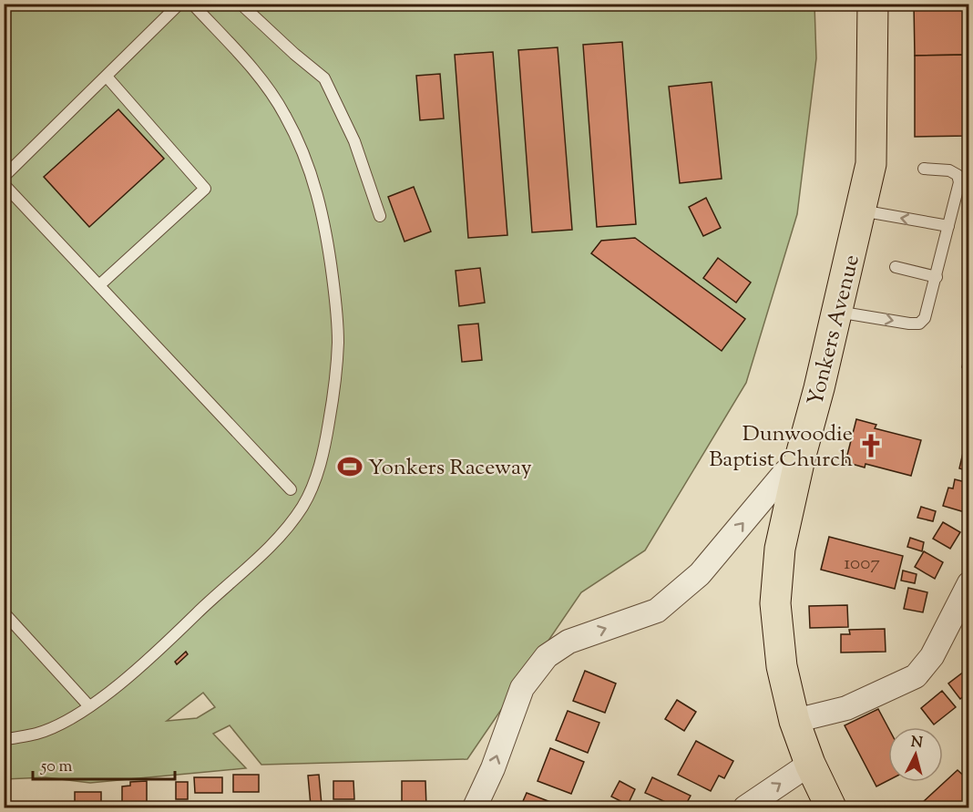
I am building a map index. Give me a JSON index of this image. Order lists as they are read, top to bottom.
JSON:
{
  "streets": {
    "main road": ["Yonkers Avenue"]
  },
  "places": {
    "church": ["Dunwoodie Baptist Church"],
    "sports": ["Yonkers Raceway"]
  },
  "house_numbers": ["1007"],
  "scale_bar": "50 m",
  "north": "top"
}
